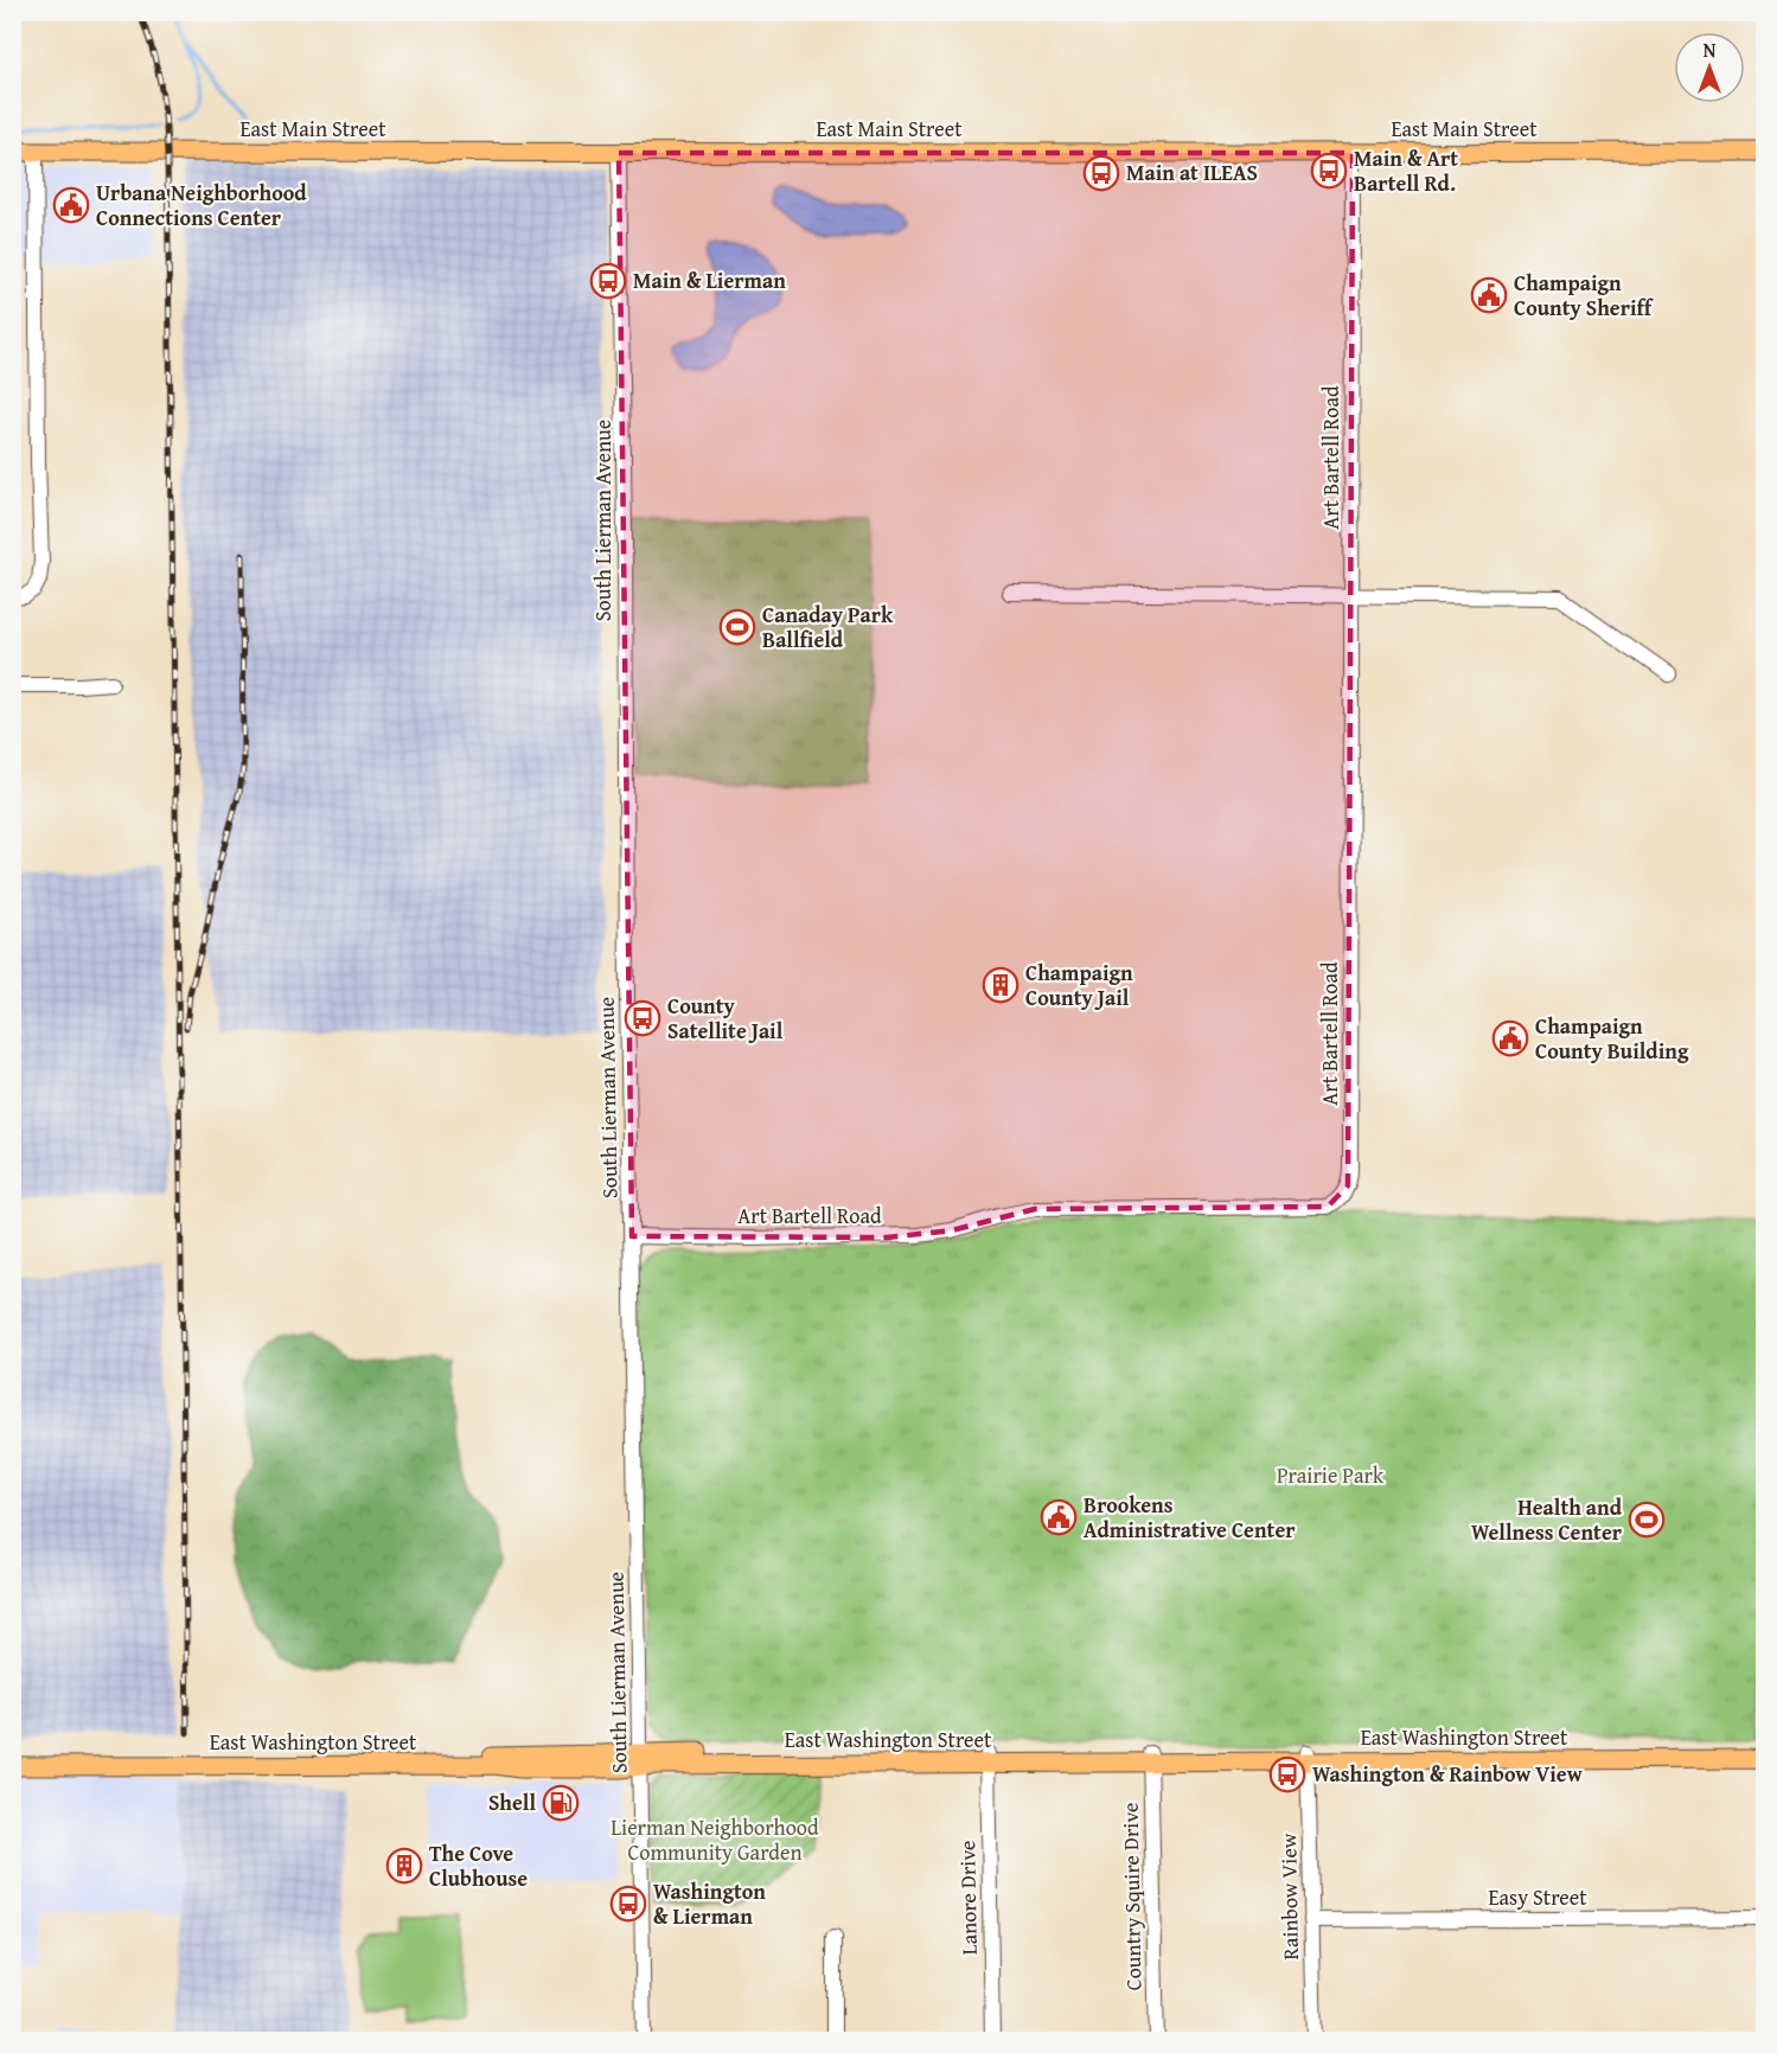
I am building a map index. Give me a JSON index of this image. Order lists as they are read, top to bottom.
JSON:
{
  "streets": {
    "main road": ["East Main Street", "East Washington Street"],
    "street": [
      "Art Bartell Road",
      "South Lierman Avenue",
      "Country Squire Drive",
      "Rainbow View",
      "Lanore Drive",
      "Easy Street"
    ]
  },
  "crossings": [
    ["East Main Street", "Art Bartell Road"],
    ["East Main Street", "South Lierman Avenue"],
    ["Art Bartell Road", "South Lierman Avenue"],
    ["South Lierman Avenue", "East Washington Street"],
    ["East Washington Street", "Country Squire Drive"],
    ["East Washington Street", "Rainbow View"],
    ["East Washington Street", "Lanore Drive"],
    ["Rainbow View", "Easy Street"]
  ],
  "parks": ["Prairie Park", "Lierman Neighborhood Community Garden"],
  "places": {
    "bus stop": [
      "Main & Art Bartell Rd.",
      "Main at ILEAS",
      "Main & Lierman",
      "County Satellite Jail",
      "Washington & Rainbow View",
      "Washington & Lierman"
    ],
    "public building": [
      "Urbana Neighborhood Connections Center",
      "Champaign County Sheriff",
      "Champaign County Building",
      "Brookens Administrative Center"
    ],
    "sports": ["Canaday Park Ballfield", "Health and Wellness Center"],
    "building": ["Champaign County Jail", "The Cove Clubhouse"],
    "fuel station": ["Shell"]
  },
  "north": "top"
}
